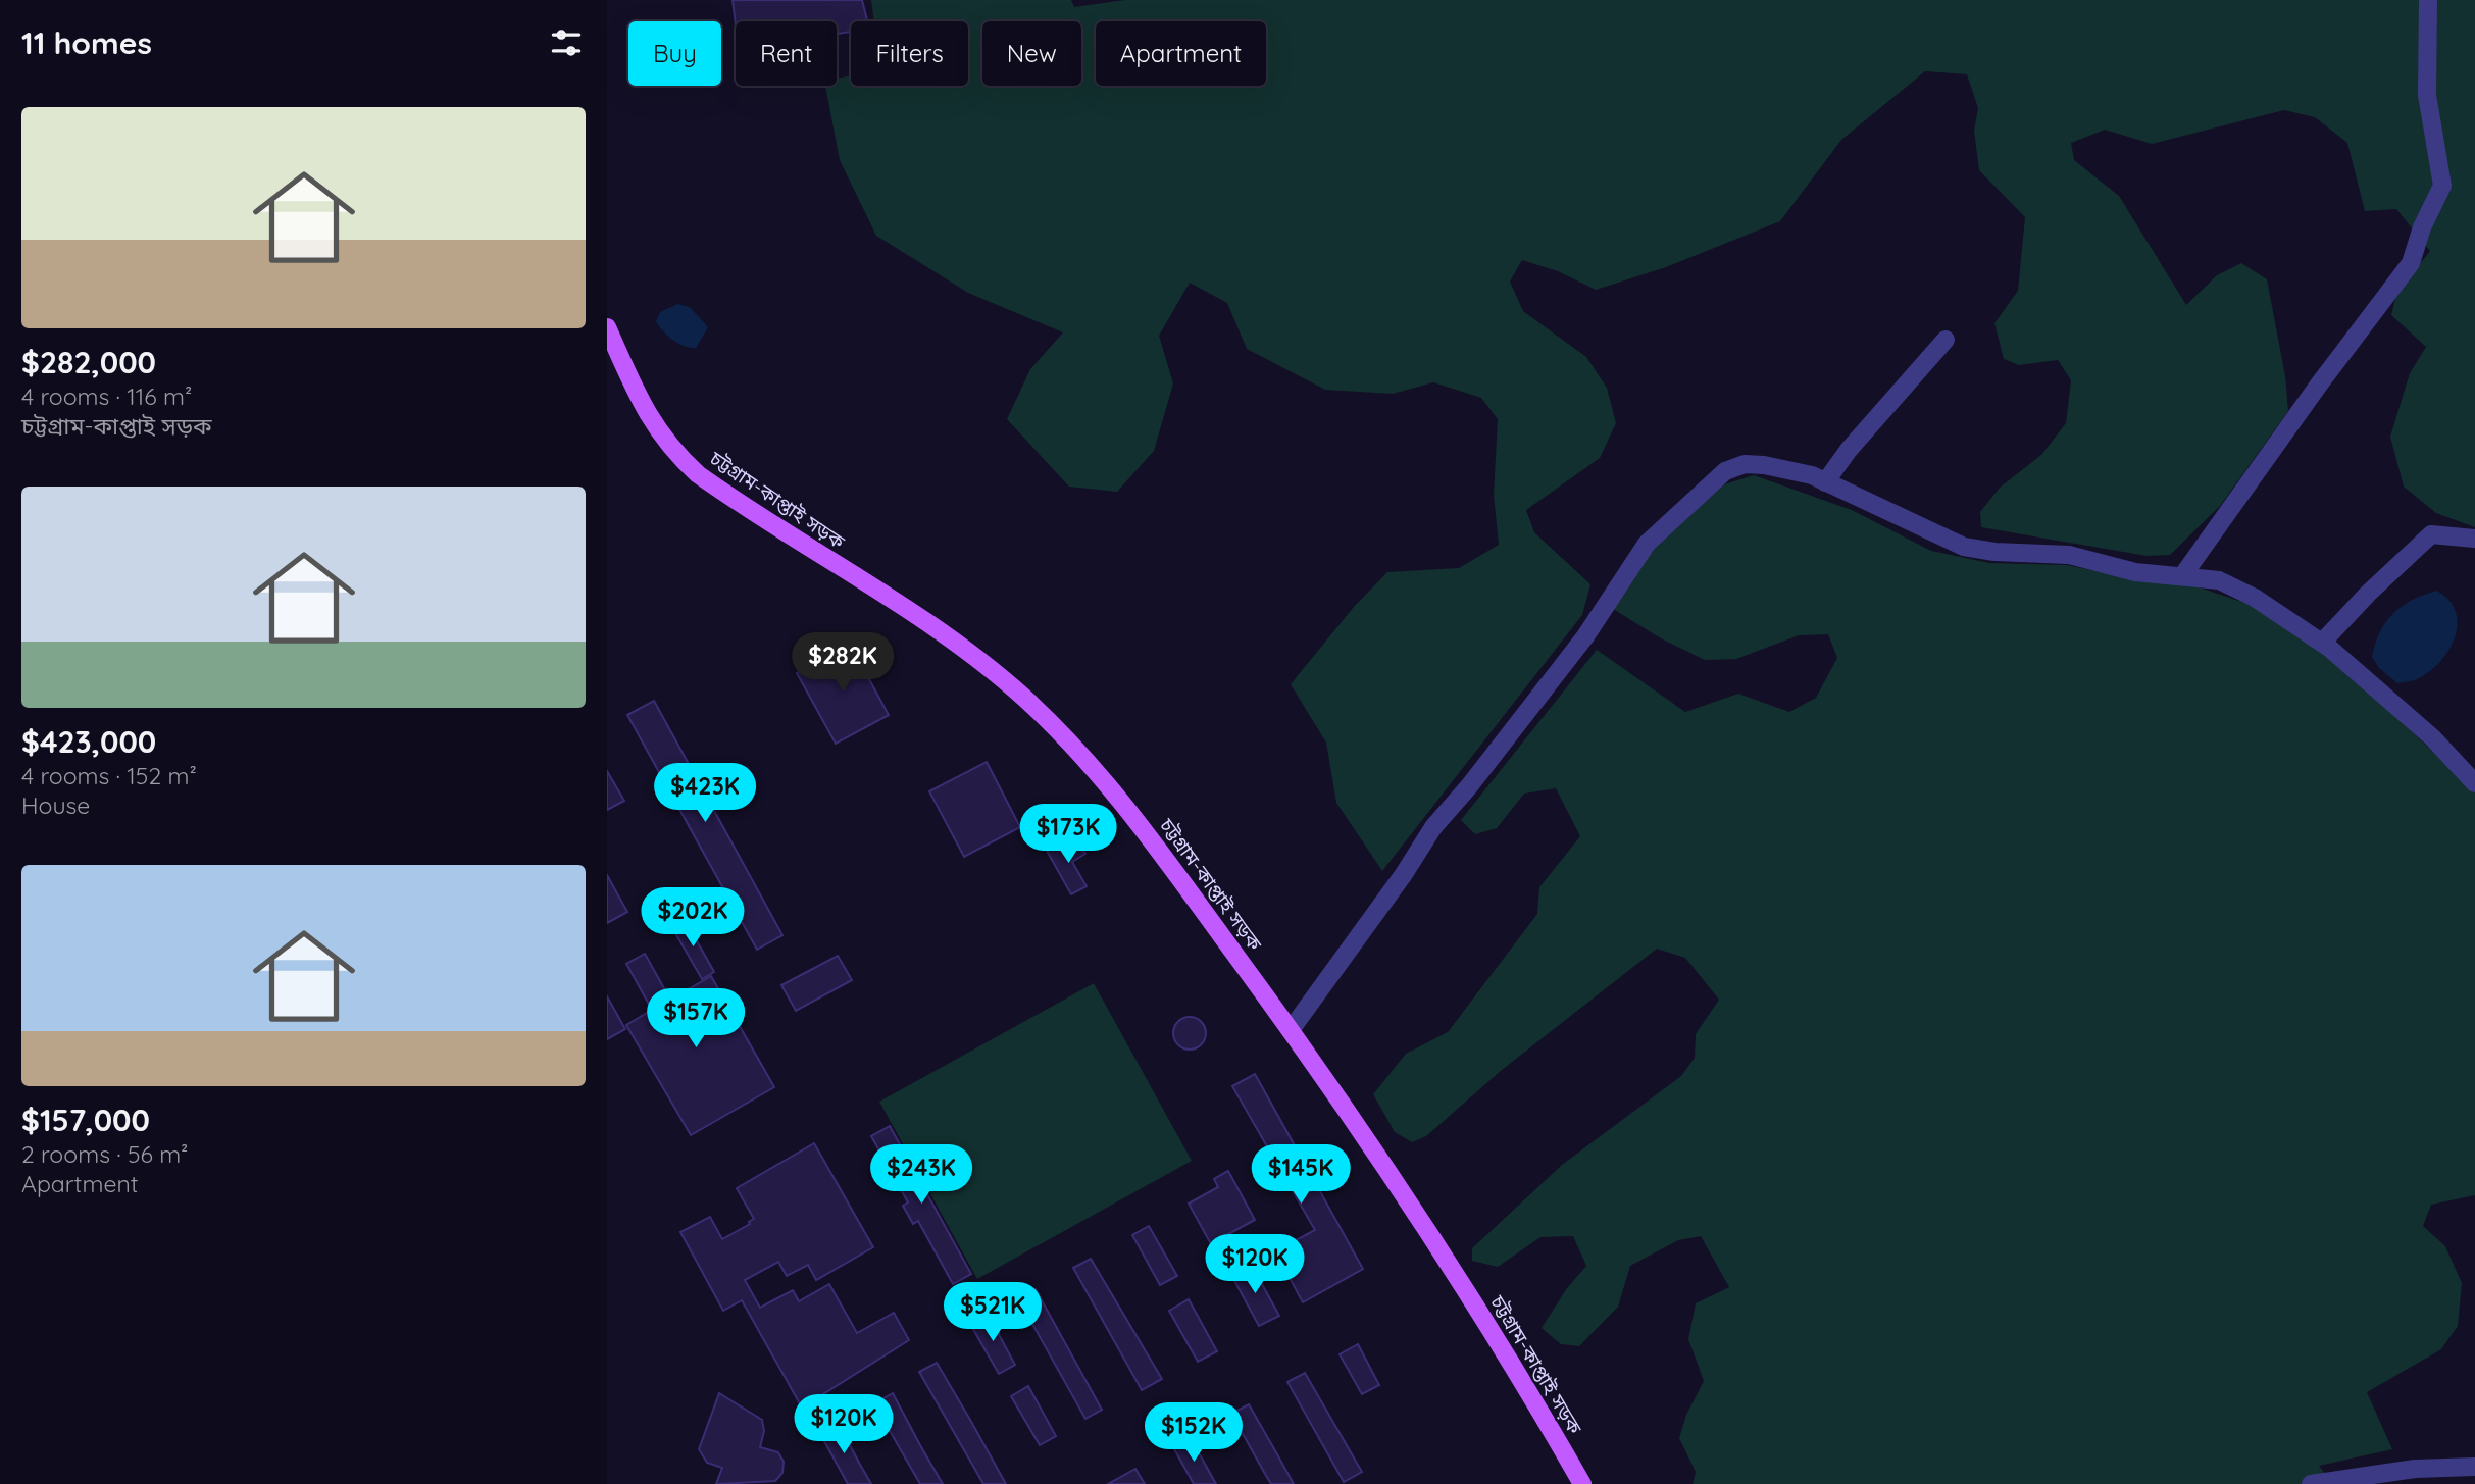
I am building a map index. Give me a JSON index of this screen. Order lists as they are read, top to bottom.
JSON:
{
  "streets": {
    "main road": ["চট্টগ্রাম-কাপ্তাই সড়ক"]
  },
  "page": {
    "heading": "11 homes",
    "chip": [
      "Buy",
      "Rent",
      "Filters",
      "New",
      "Apartment"
    ],
    "list": [
      {
        "name": "$282,000",
        "note": "4 rooms · 116 m² · চট্টগ্রাম-কাপ্তাই সড়ক"
      },
      {
        "name": "$423,000",
        "note": "4 rooms · 152 m² · House"
      },
      {
        "name": "$157,000",
        "note": "2 rooms · 56 m² · Apartment"
      }
    ],
    "price": [
      "$282K",
      "$423K",
      "$173K",
      "$202K",
      "$157K",
      "$243K",
      "$145K",
      "$120K",
      "$521K",
      "$120K",
      "$152K"
    ]
  }
}
